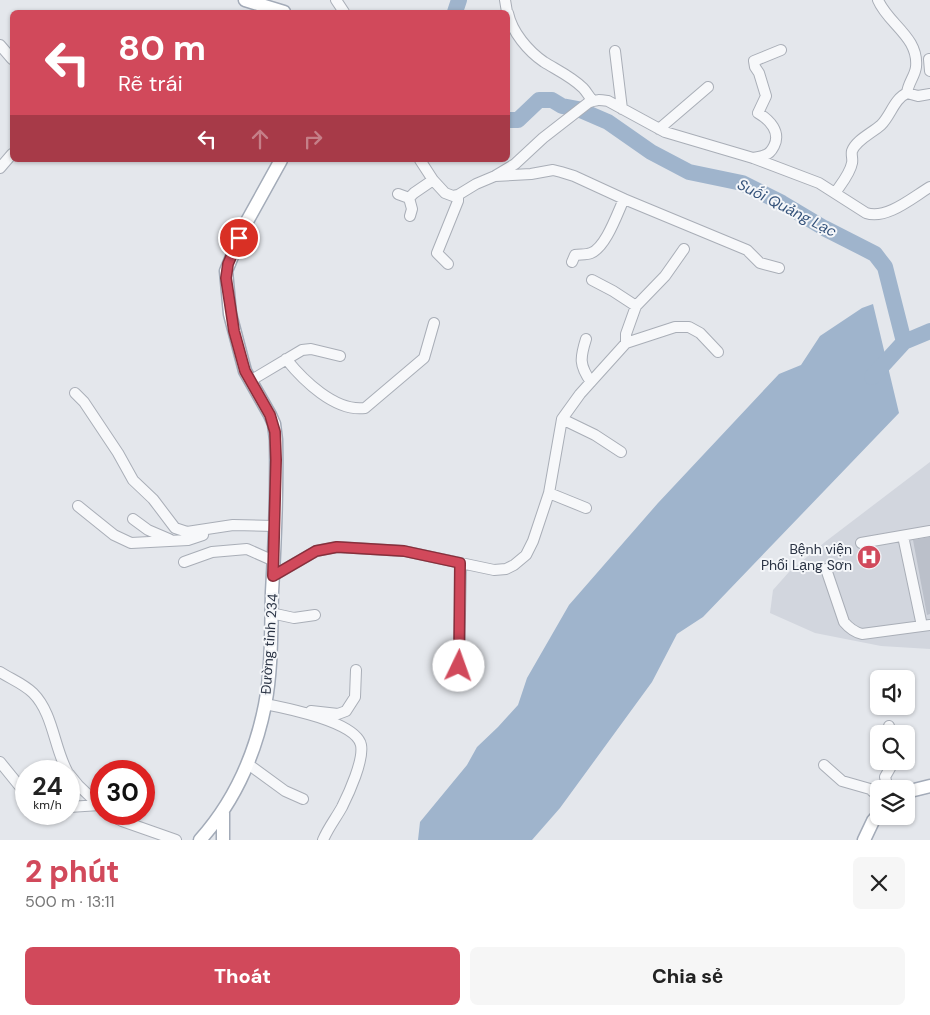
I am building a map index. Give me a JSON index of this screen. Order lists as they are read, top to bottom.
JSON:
{
  "streets": {
    "main road": ["Đường tỉnh 234"]
  },
  "water": ["Suối Quảng Lạc"],
  "places": {
    "hospital": ["Bệnh viện Phổi Lạng Sơn"]
  },
  "page": {
    "turn": ["80 m", "Rẽ trái"],
    "speed": "24 km/h",
    "limit": "30",
    "heading": ["2 phút", "500 m · 13:11"],
    "buttons": ["Thoát", "Chia sẻ"]
  }
}
